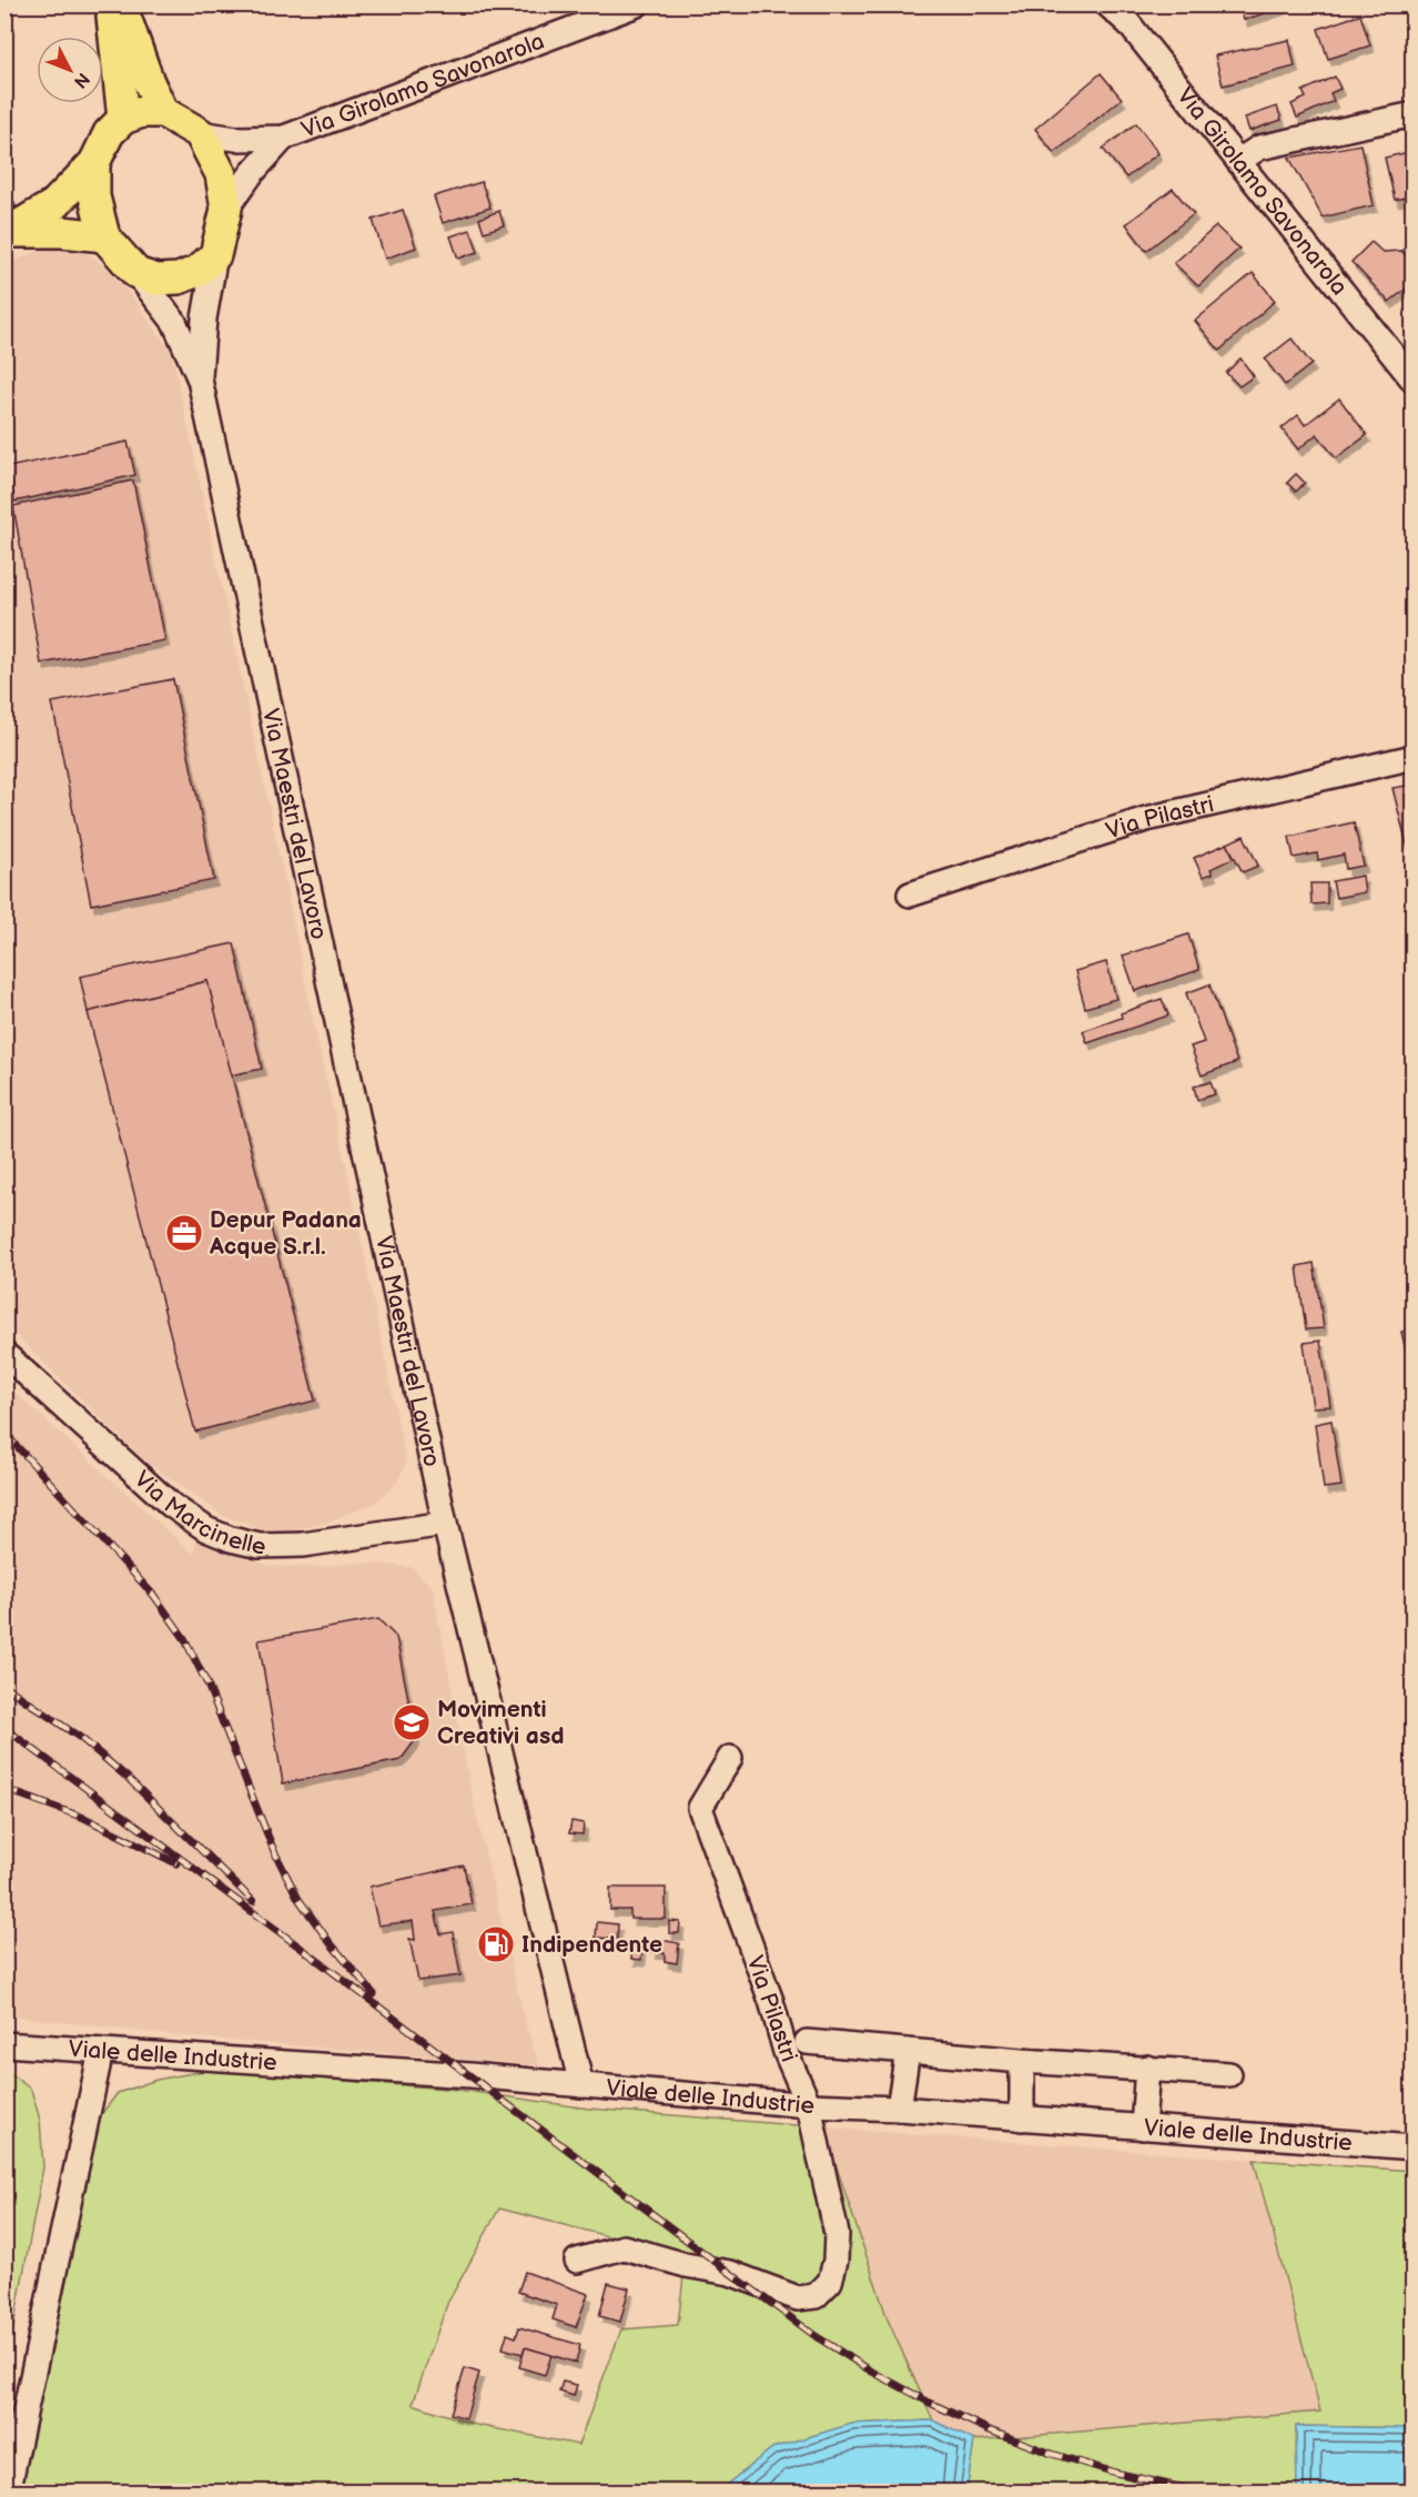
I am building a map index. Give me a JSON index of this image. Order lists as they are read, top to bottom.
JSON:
{
  "streets": {
    "main road": ["Via Girolamo Savonarola"],
    "street": [
      "Via Pilastri",
      "Via Maestri del Lavoro",
      "Via Marcinelle",
      "Viale delle Industrie"
    ]
  },
  "crossings": [
    ["Via Pilastri", "Viale delle Industrie"],
    ["Via Maestri del Lavoro", "Via Marcinelle"],
    ["Via Maestri del Lavoro", "Viale delle Industrie"]
  ],
  "places": {
    "office": ["Depur Padana Acque S.r.l."],
    "school or university": ["Movimenti Creativi asd"],
    "fuel station": ["Indipendente"]
  },
  "north": "bottom right"
}
